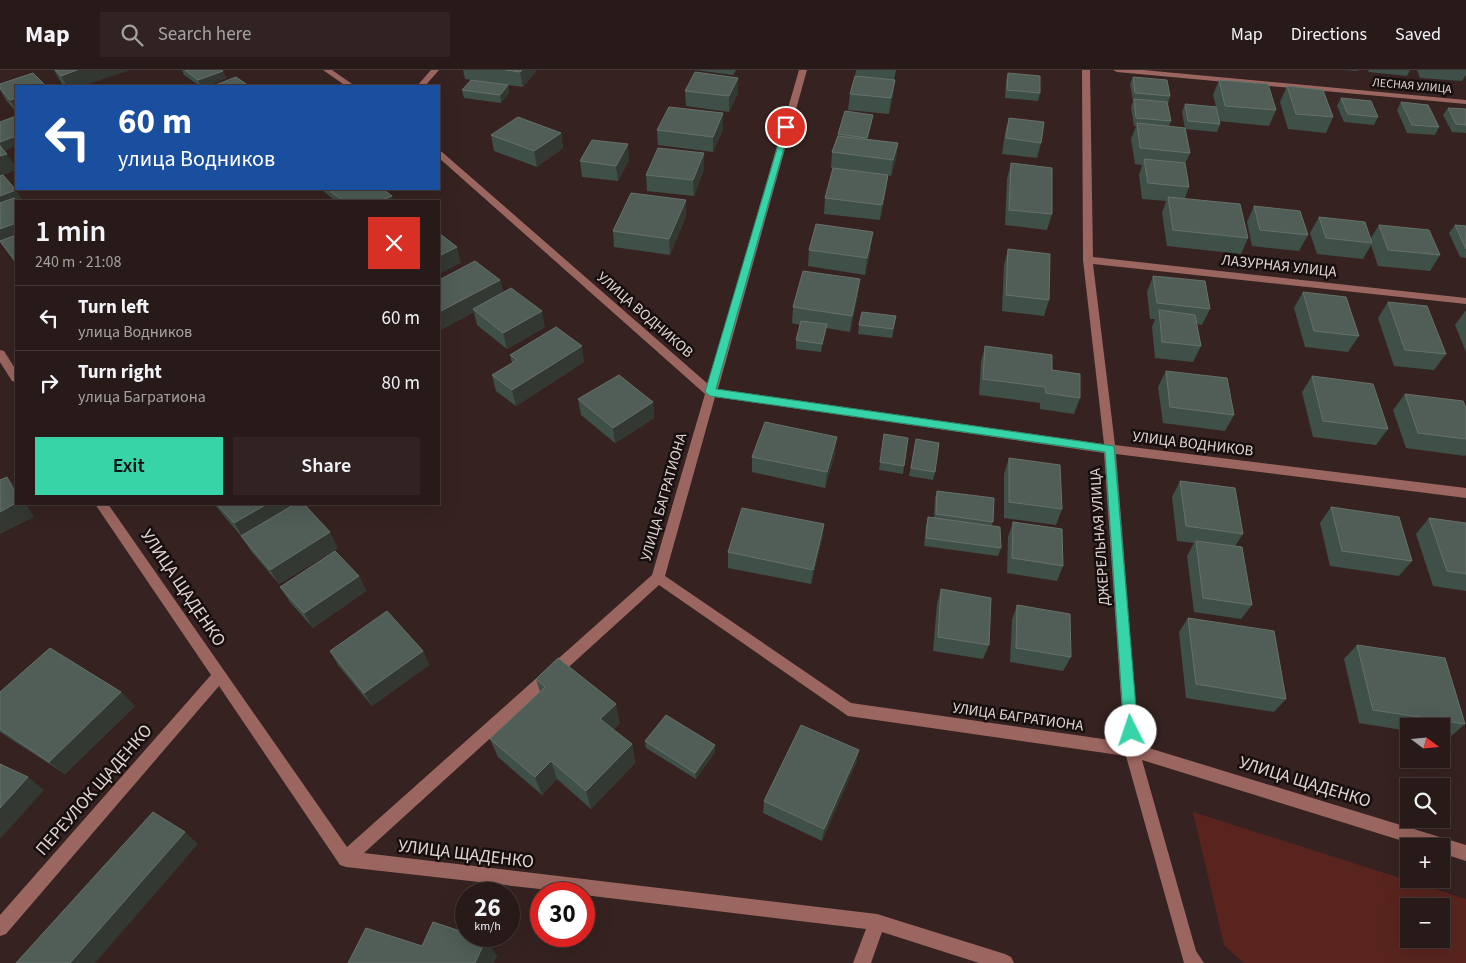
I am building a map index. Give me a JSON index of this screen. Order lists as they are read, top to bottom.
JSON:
{
  "streets": {
    "street": [
      "ЛЕСНАЯ УЛИЦА",
      "ЛАЗУРНАЯ УЛИЦА",
      "УЛИЦА ВОДНИКОВ",
      "УЛИЦА БАГРАТИОНА",
      "ДЖЕРЕЛЬНАЯ УЛИЦА",
      "УЛИЦА ЩАДЕНКО",
      "ПЕРЕУЛОК ЩАДЕНКО"
    ]
  },
  "crossings": [
    ["ЛАЗУРНАЯ УЛИЦА", "ДЖЕРЕЛЬНАЯ УЛИЦА"],
    ["УЛИЦА ВОДНИКОВ", "УЛИЦА БАГРАТИОНА"],
    ["УЛИЦА ВОДНИКОВ", "ДЖЕРЕЛЬНАЯ УЛИЦА"],
    ["УЛИЦА БАГРАТИОНА", "ДЖЕРЕЛЬНАЯ УЛИЦА"],
    ["УЛИЦА БАГРАТИОНА", "УЛИЦА ЩАДЕНКО"],
    ["ДЖЕРЕЛЬНАЯ УЛИЦА", "УЛИЦА ЩАДЕНКО"],
    ["УЛИЦА ЩАДЕНКО", "ПЕРЕУЛОК ЩАДЕНКО"]
  ],
  "north": "right",
  "page": {
    "header": "Map",
    "search": "Search here",
    "nav": ["Map", "Directions", "Saved"],
    "turn": ["60 m", "улица Водников"],
    "heading": ["1 min", "240 m · 21:08"],
    "list": [
      {
        "name": "Turn left",
        "note": "улица Водников",
        "value": "60 m"
      },
      {
        "name": "Turn right",
        "note": "улица Багратиона",
        "value": "80 m"
      }
    ],
    "buttons": ["Exit", "Share"],
    "map_buttons": ["+", "−"],
    "speed": "26 km/h",
    "limit": "30"
  }
}
